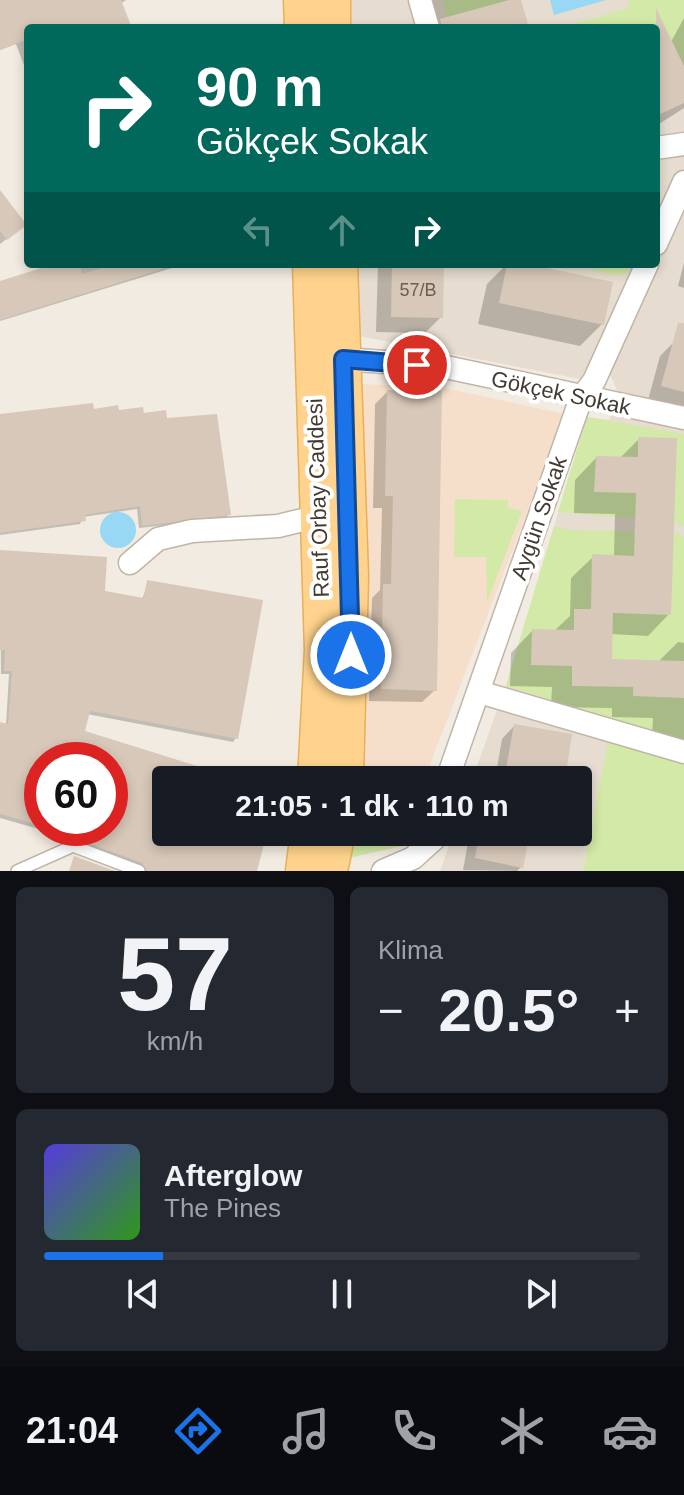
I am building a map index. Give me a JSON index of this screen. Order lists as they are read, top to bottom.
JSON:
{
  "streets": {
    "main road": ["Rauf Orbay Caddesi"],
    "street": ["Gökçek Sokak", "Aygün Sokak"]
  },
  "crossings": [
    ["Gökçek Sokak", "Rauf Orbay Caddesi"],
    ["Gökçek Sokak", "Aygün Sokak"]
  ],
  "house_numbers": ["57/B"],
  "page": {
    "turn": ["90 m", "Gökçek Sokak"],
    "limit": "60",
    "trip": "21:05 · 1 dk · 110 m",
    "tile": [
      ["57", "km/h"],
      "Klima"
    ],
    "heat": ["−", "20.5°", "+"],
    "song": ["Afterglow", "The Pines"],
    "tabs": "21:04"
  }
}
